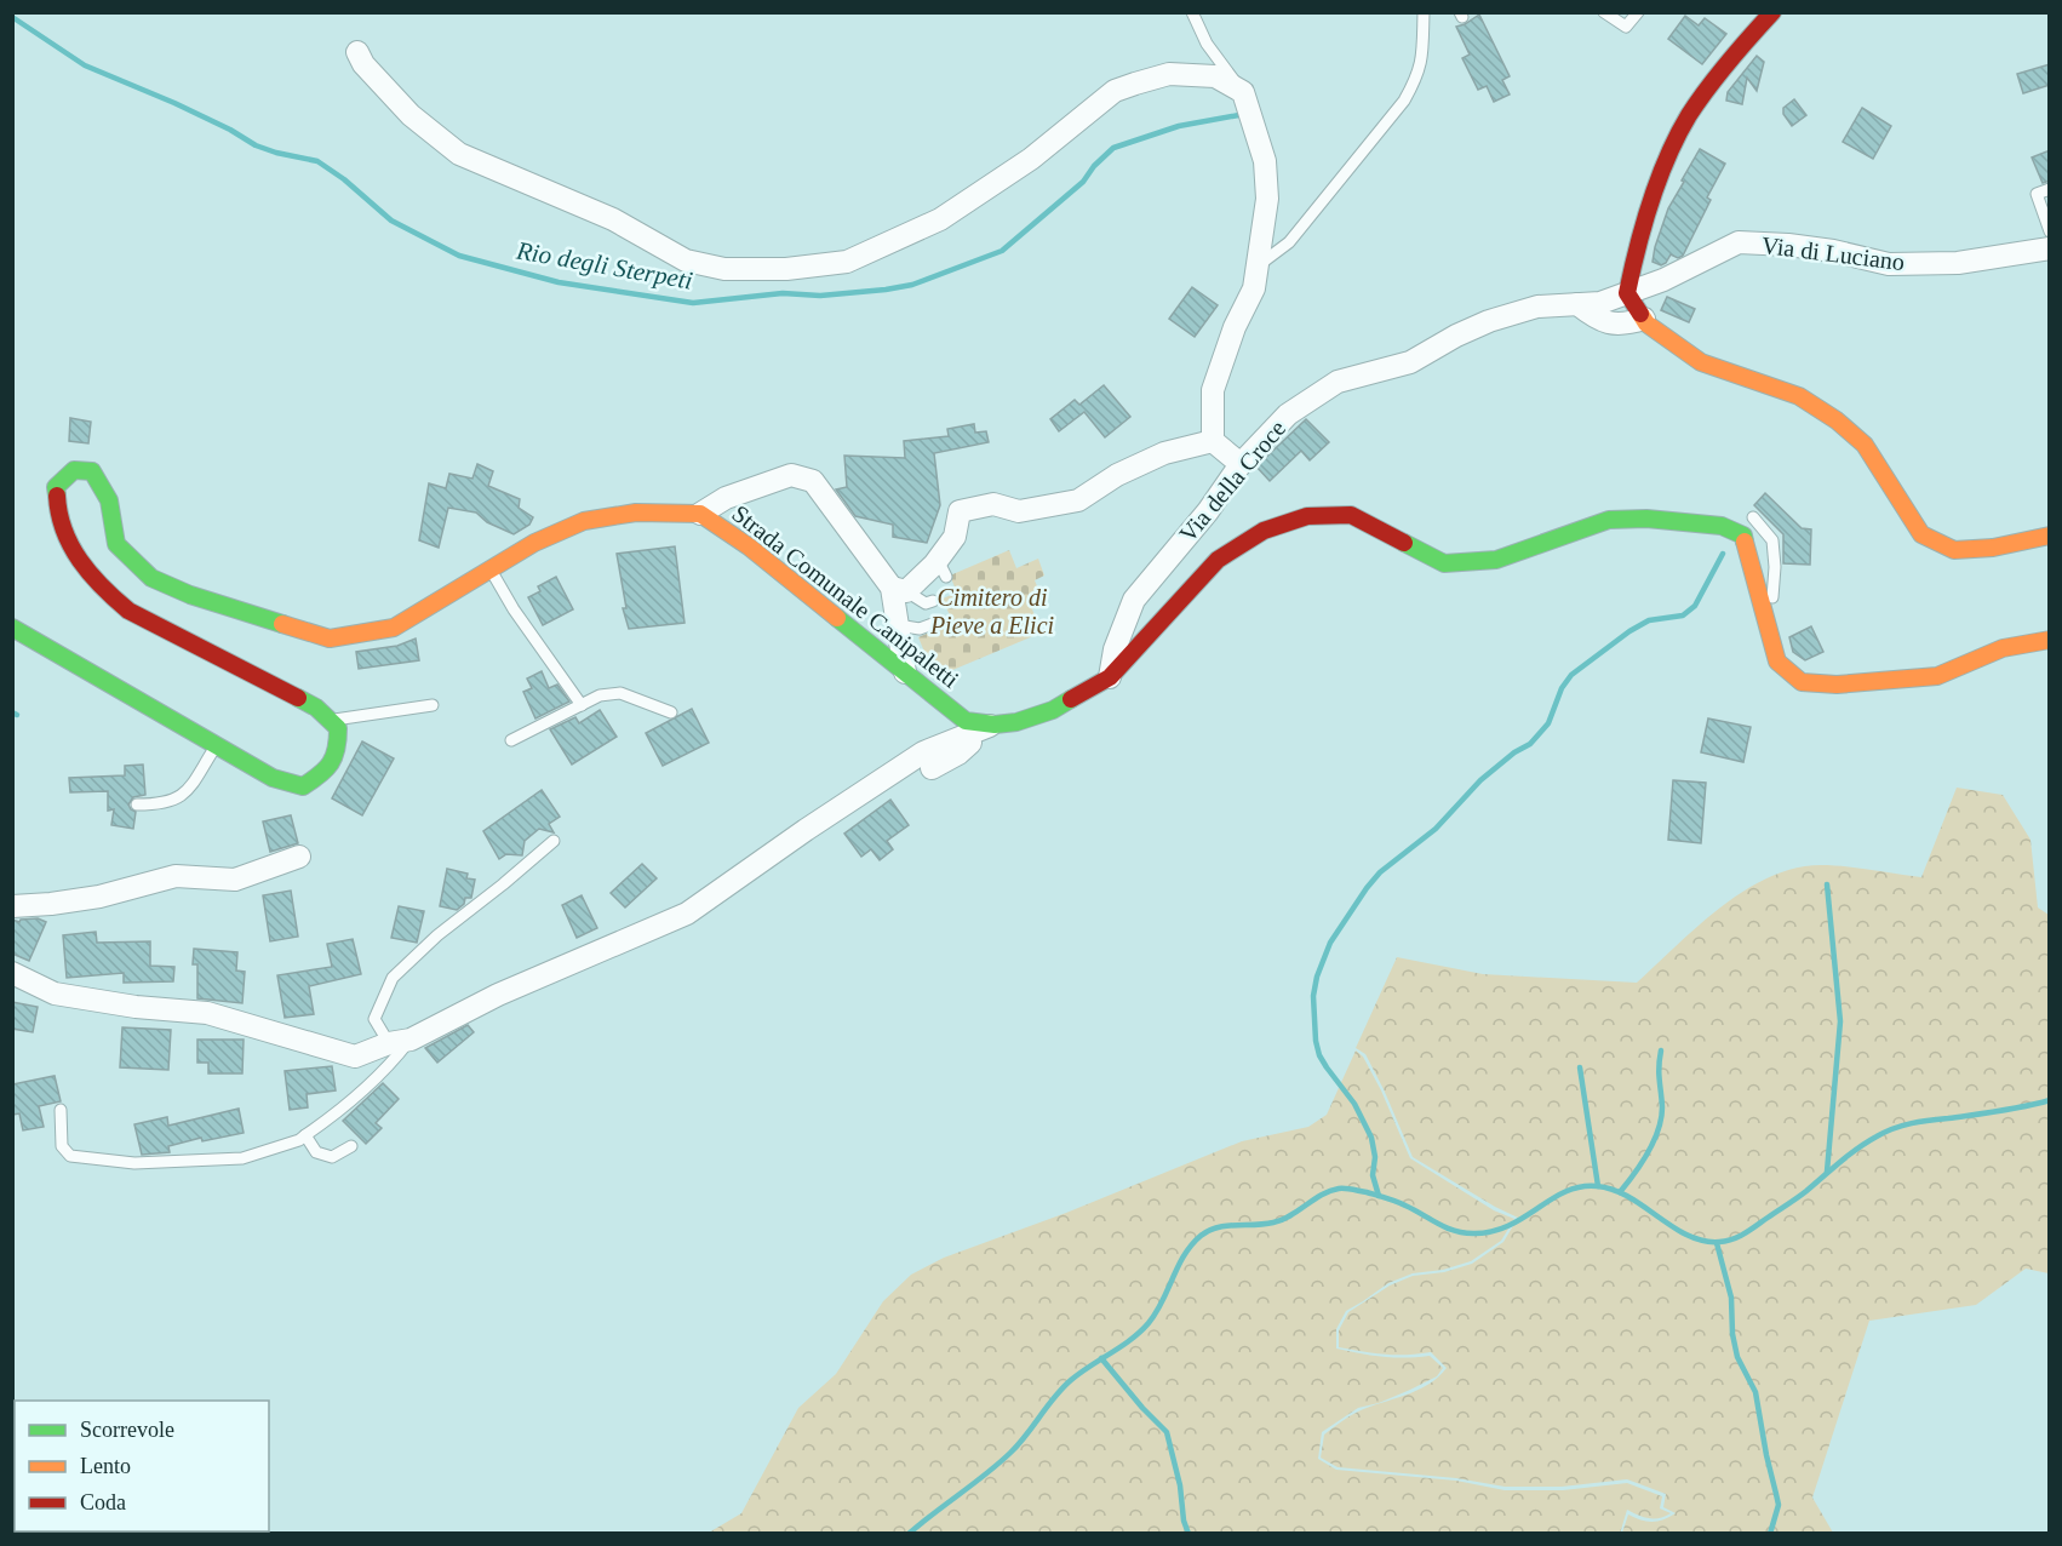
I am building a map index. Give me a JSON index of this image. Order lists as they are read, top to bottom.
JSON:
{
  "streets": {
    "street": ["Via di Luciano", "Via della Croce", "Strada Comunale Canipaletti"]
  },
  "crossings": [
    ["Via di Luciano", "Via della Croce"],
    ["Via della Croce", "Strada Comunale Canipaletti"]
  ],
  "water": ["Rio degli Sterpeti"],
  "parks": ["Cimitero di Pieve a Elici"],
  "legend": ["Scorrevole", "Lento", "Coda"]
}
